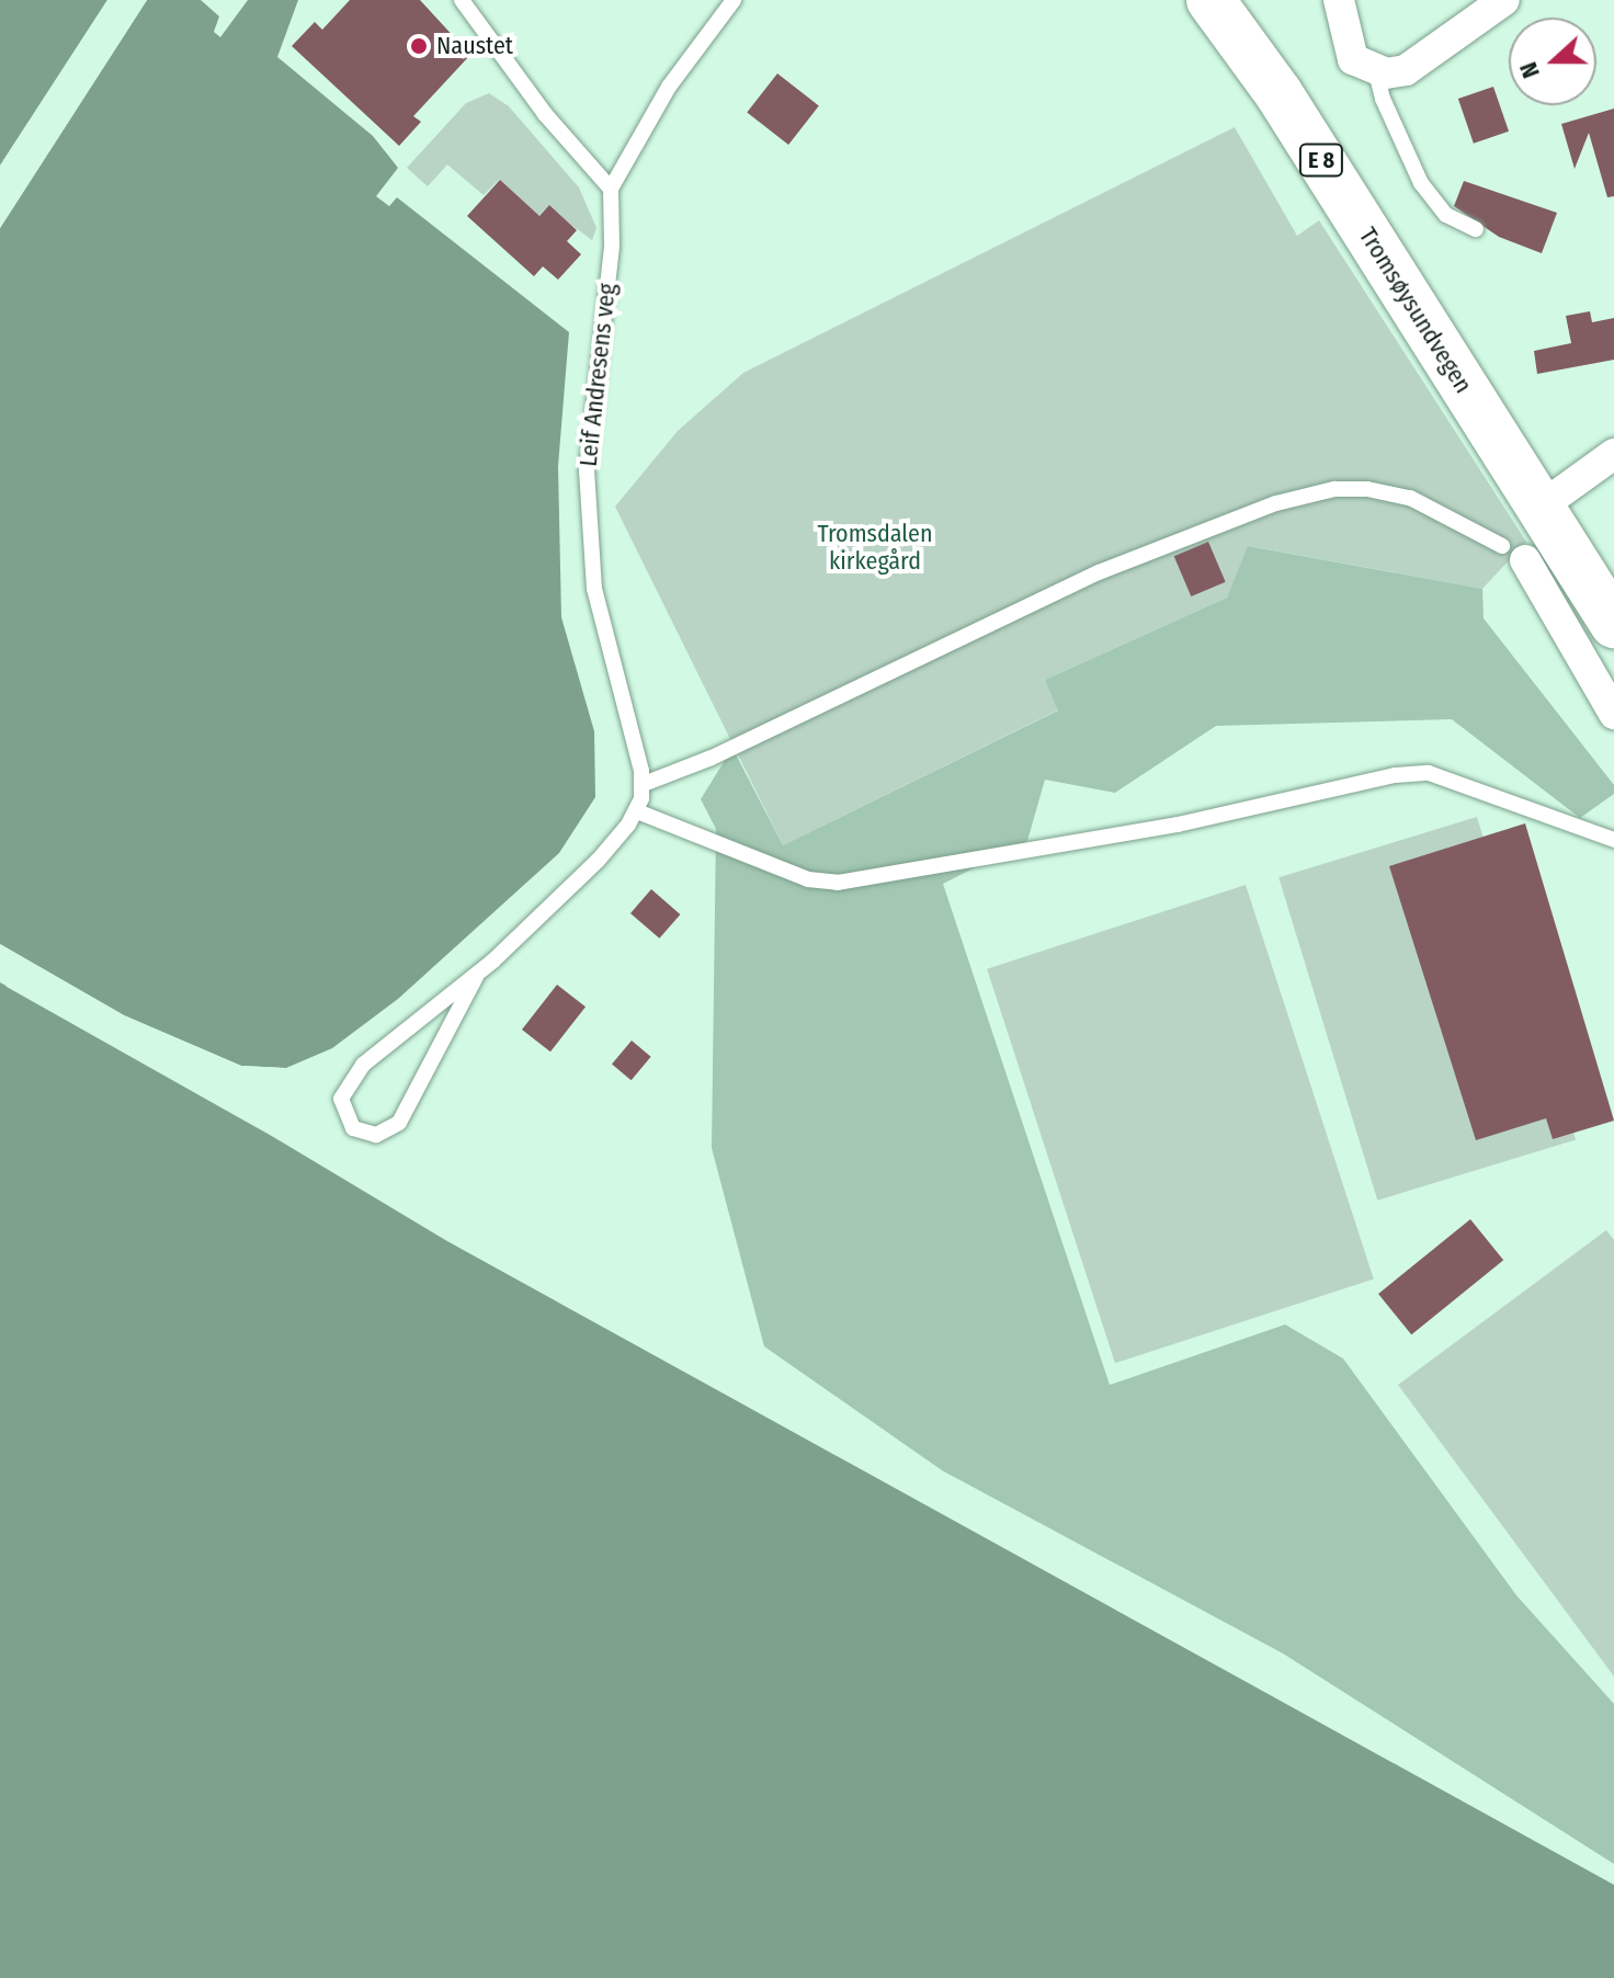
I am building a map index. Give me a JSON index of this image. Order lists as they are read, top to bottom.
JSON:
{
  "streets": {
    "highway": ["E 8", "Tromsøysundvegen"],
    "lane": ["Leif Andresens veg"]
  },
  "parks": ["Tromsdalen kirkegård"],
  "places": ["Naustet"],
  "north": "left"
}
